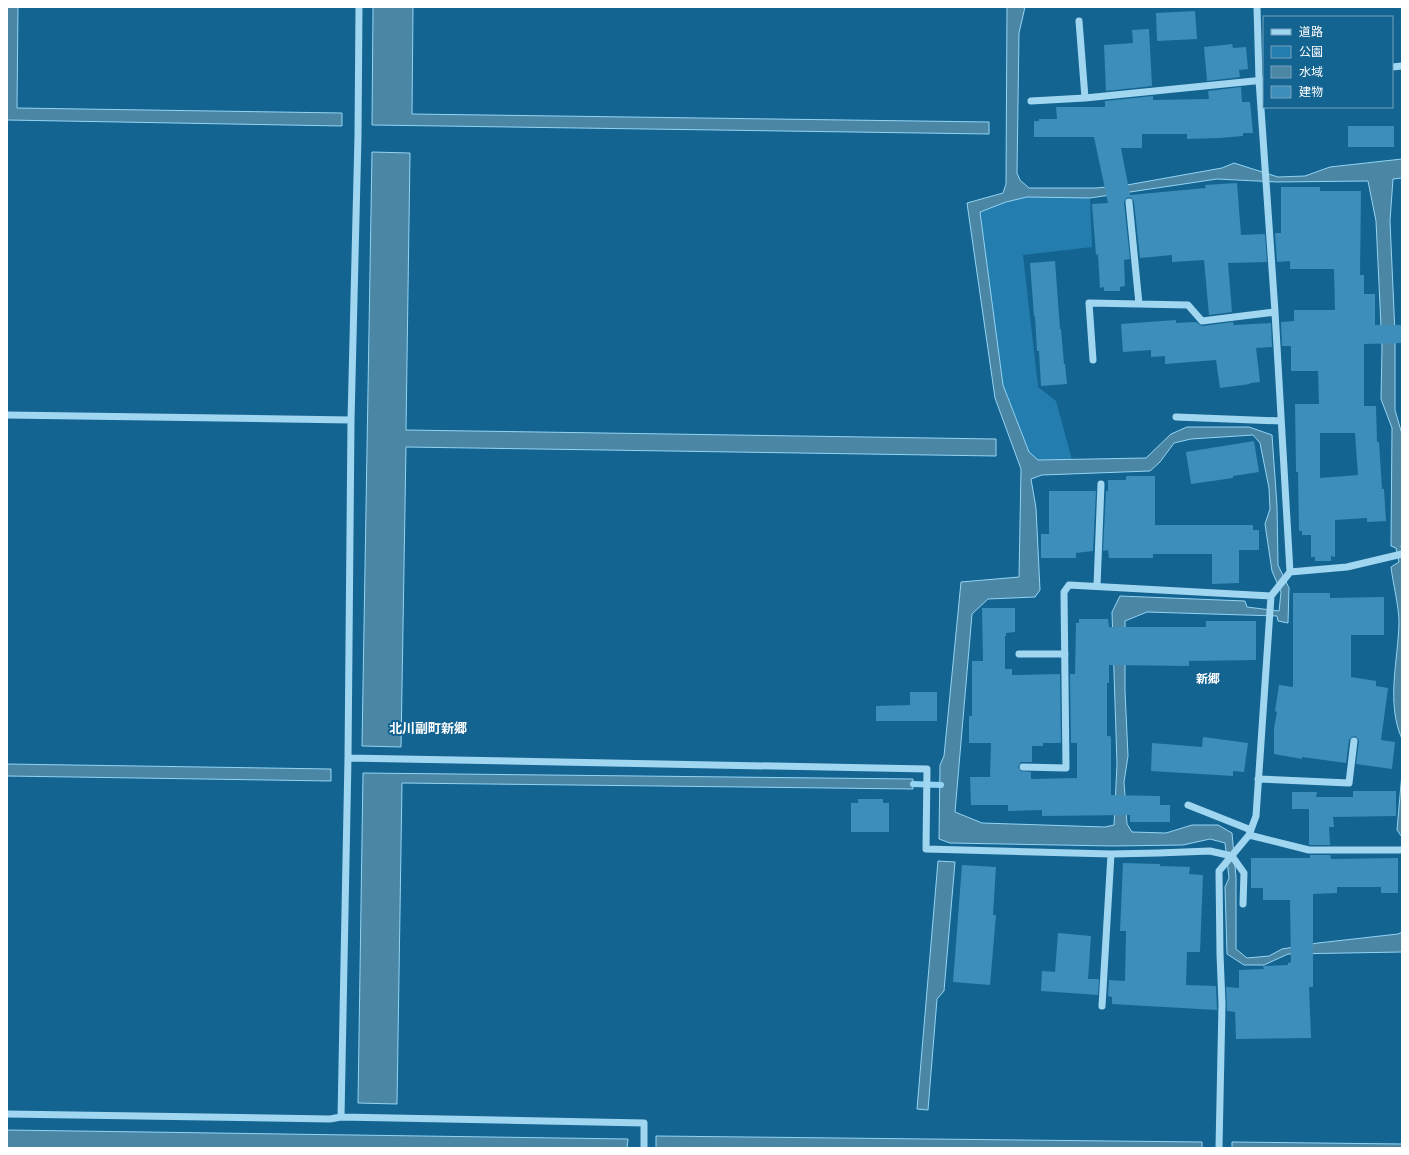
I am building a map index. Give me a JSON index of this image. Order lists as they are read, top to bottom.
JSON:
{
  "districts": ["新郷", "北川副町新郷"],
  "legend": [
    "道路",
    "公園",
    "水域",
    "建物"
  ]
}
